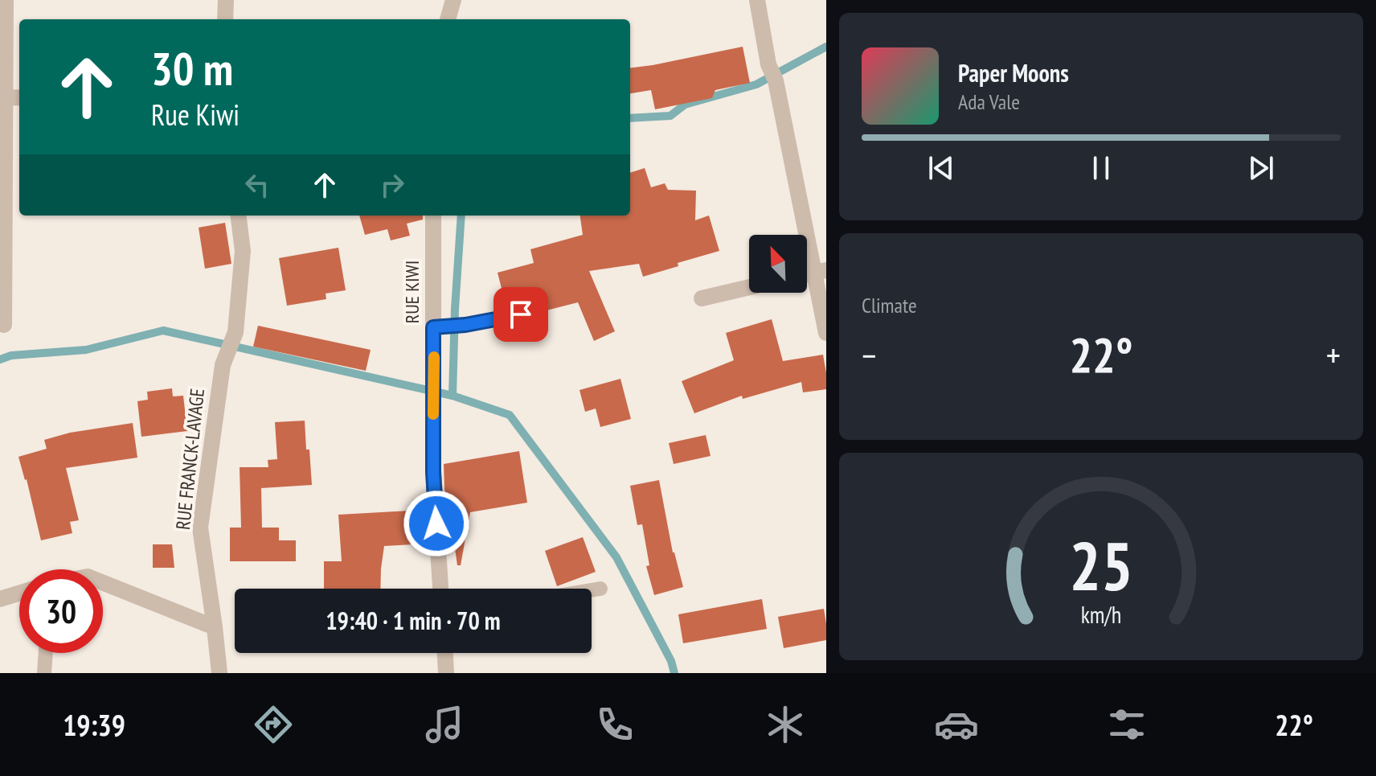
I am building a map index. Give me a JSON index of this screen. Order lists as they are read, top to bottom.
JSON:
{
  "streets": {
    "street": ["RUE KIWI", "RUE FRANCK-LAVAGE"]
  },
  "north": "top left",
  "page": {
    "turn": ["30 m", "Rue Kiwi"],
    "song": ["Paper Moons", "Ada Vale"],
    "tile": "Climate",
    "heat": ["−", "22°", "+"],
    "limit": "30",
    "trip": "19:40 · 1 min · 70 m",
    "tabs": ["19:39", "22°"],
    "gauge": ["25", "km/h"]
  }
}
